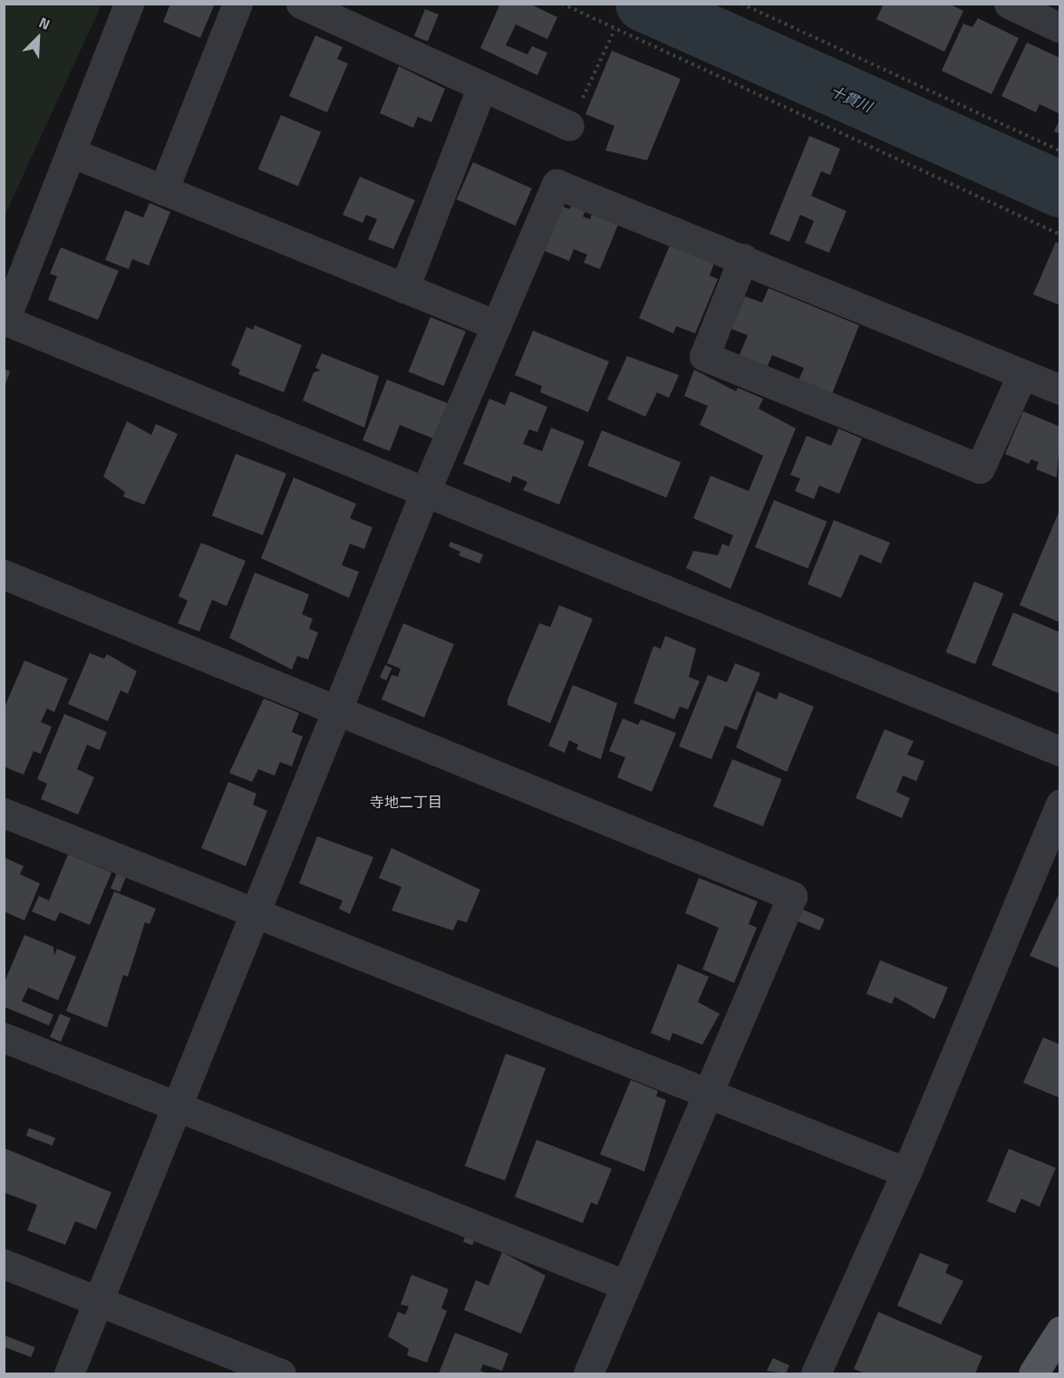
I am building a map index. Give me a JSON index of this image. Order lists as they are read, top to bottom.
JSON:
{
  "districts": ["寺地二丁目"],
  "water": ["十貫川"],
  "north": "top right"
}
